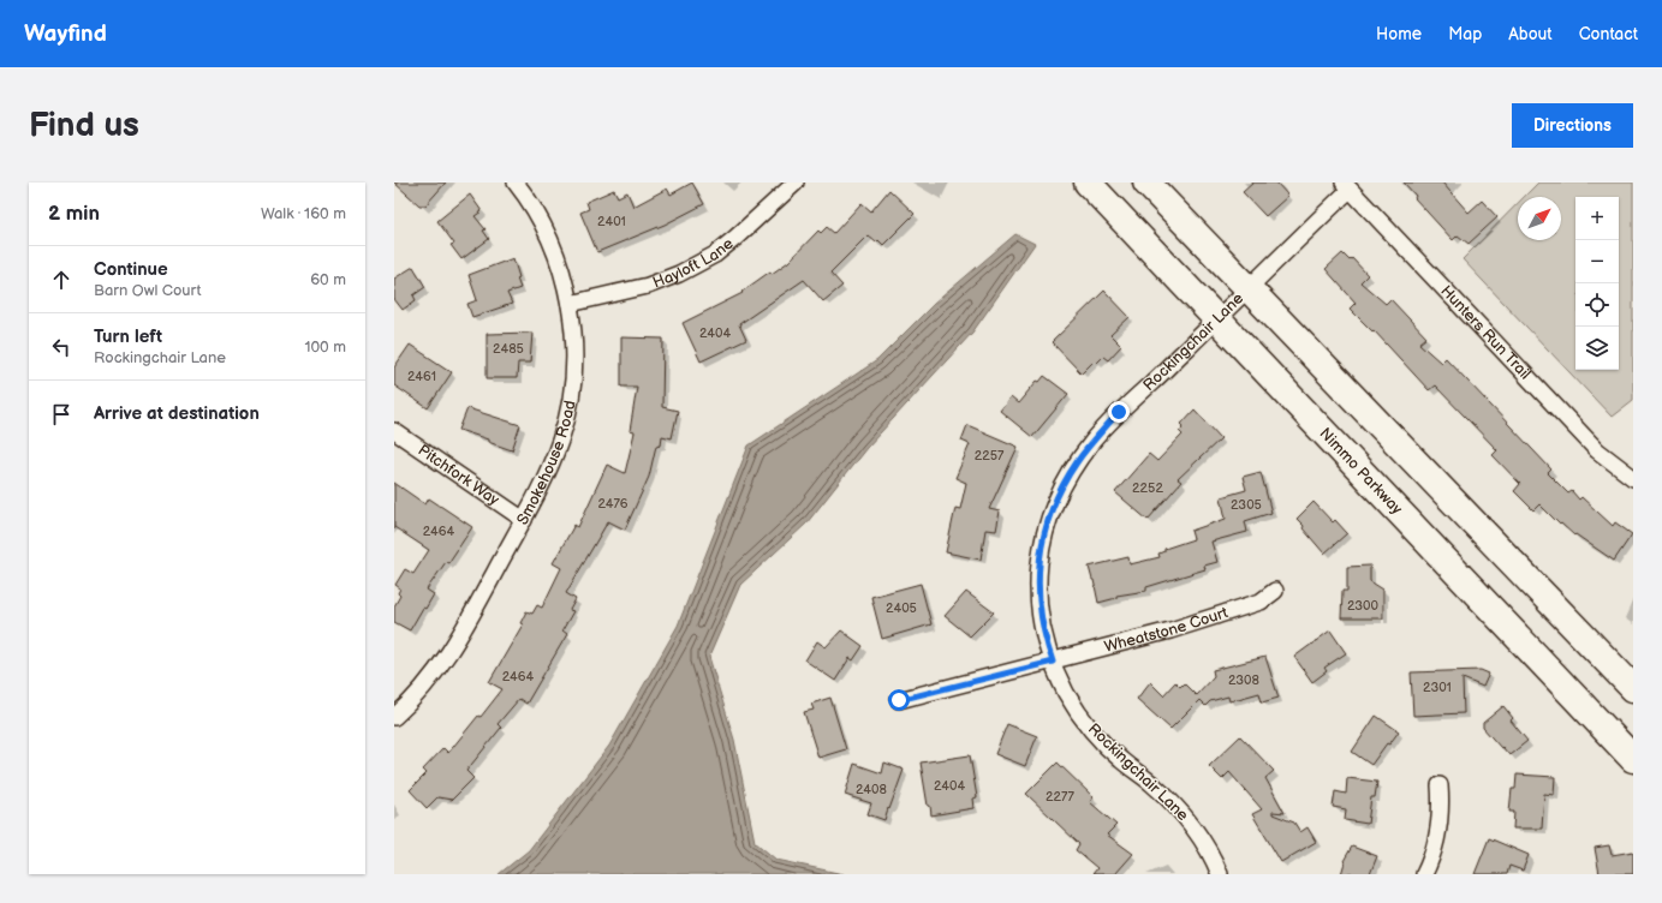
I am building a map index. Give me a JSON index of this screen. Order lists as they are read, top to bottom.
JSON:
{
  "streets": {
    "highway": ["Nimmo Parkway"],
    "street": [
      "Hayloft Lane",
      "Hunters Run Trail",
      "Rockingchair Lane",
      "Smokehouse Road",
      "Pitchfork Way",
      "Wheatstone Court"
    ]
  },
  "crossings": [
    ["Hayloft Lane", "Smokehouse Road"],
    ["Hunters Run Trail", "Rockingchair Lane"],
    ["Rockingchair Lane", "Nimmo Parkway"],
    ["Rockingchair Lane", "Wheatstone Court"],
    ["Smokehouse Road", "Pitchfork Way"]
  ],
  "house_numbers": [
    "2401",
    "2404",
    "2485",
    "2461",
    "2257",
    "2252",
    "2476",
    "2305",
    "2464",
    "2300",
    "2405",
    "2464",
    "2308",
    "2301",
    "2404",
    "2408",
    "2277"
  ],
  "north": "top right",
  "page": {
    "header": "Wayfind",
    "nav": [
      "Home",
      "Map",
      "About",
      "Contact"
    ],
    "buttons": "Directions",
    "title": "Find us",
    "heading": ["2 min", "Walk · 160 m"],
    "map_buttons": ["+", "−"],
    "list": [
      ["Continue", "Barn Owl Court", "60 m"],
      ["Turn left", "Rockingchair Lane", "100 m"],
      "Arrive at destination"
    ]
  }
}
